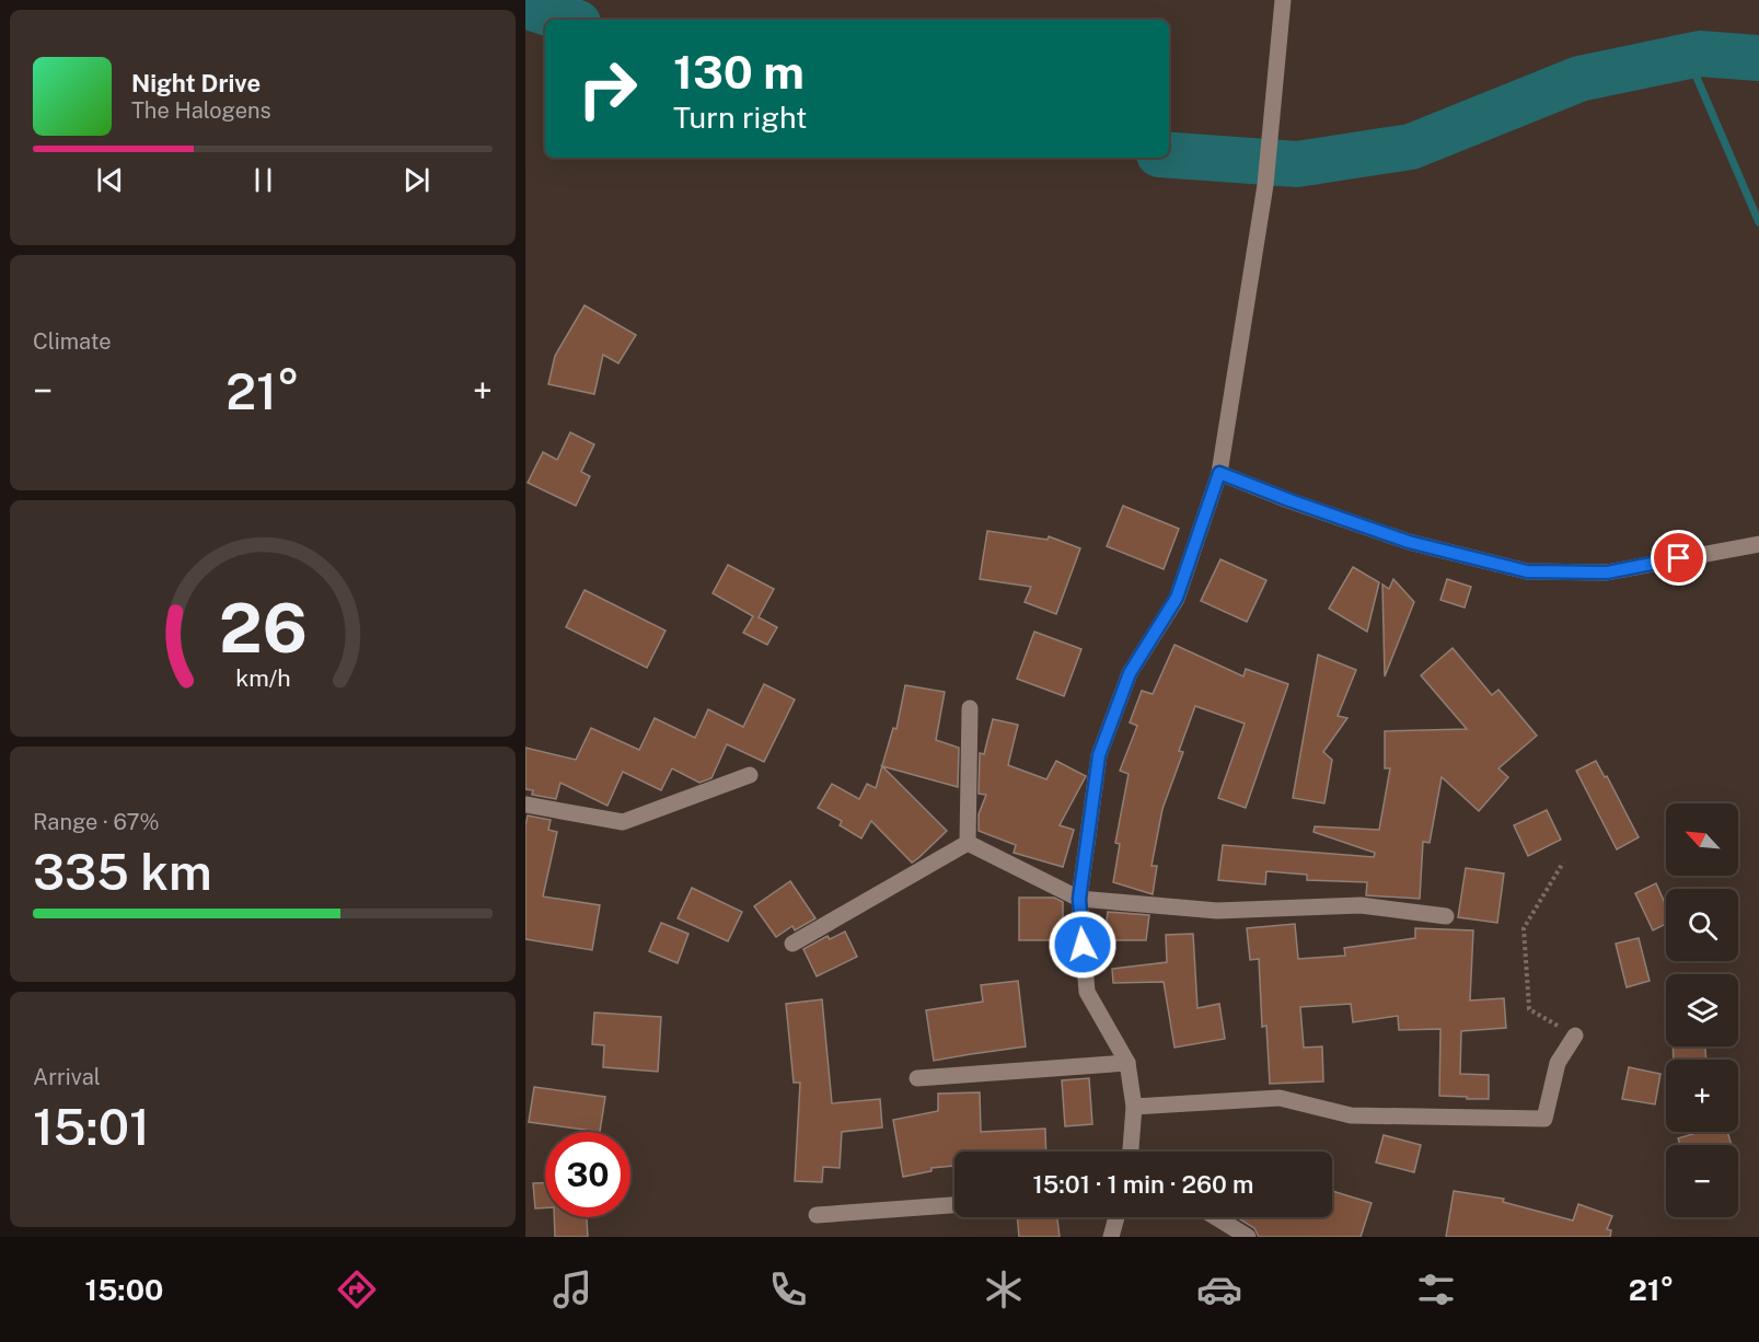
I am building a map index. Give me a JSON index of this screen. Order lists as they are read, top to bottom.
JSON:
{
  "north": "top left",
  "page": {
    "turn": ["130 m", "Turn right"],
    "song": ["Night Drive", "The Halogens"],
    "tile": [
      "Climate",
      ["Range · 67%", "335 km"],
      ["Arrival", "15:01"]
    ],
    "heat": ["−", "21°", "+"],
    "map_buttons": ["+", "−"],
    "limit": "30",
    "trip": "15:01 · 1 min · 260 m",
    "tabs": ["15:00", "21°"],
    "gauge": ["26", "km/h"]
  }
}
